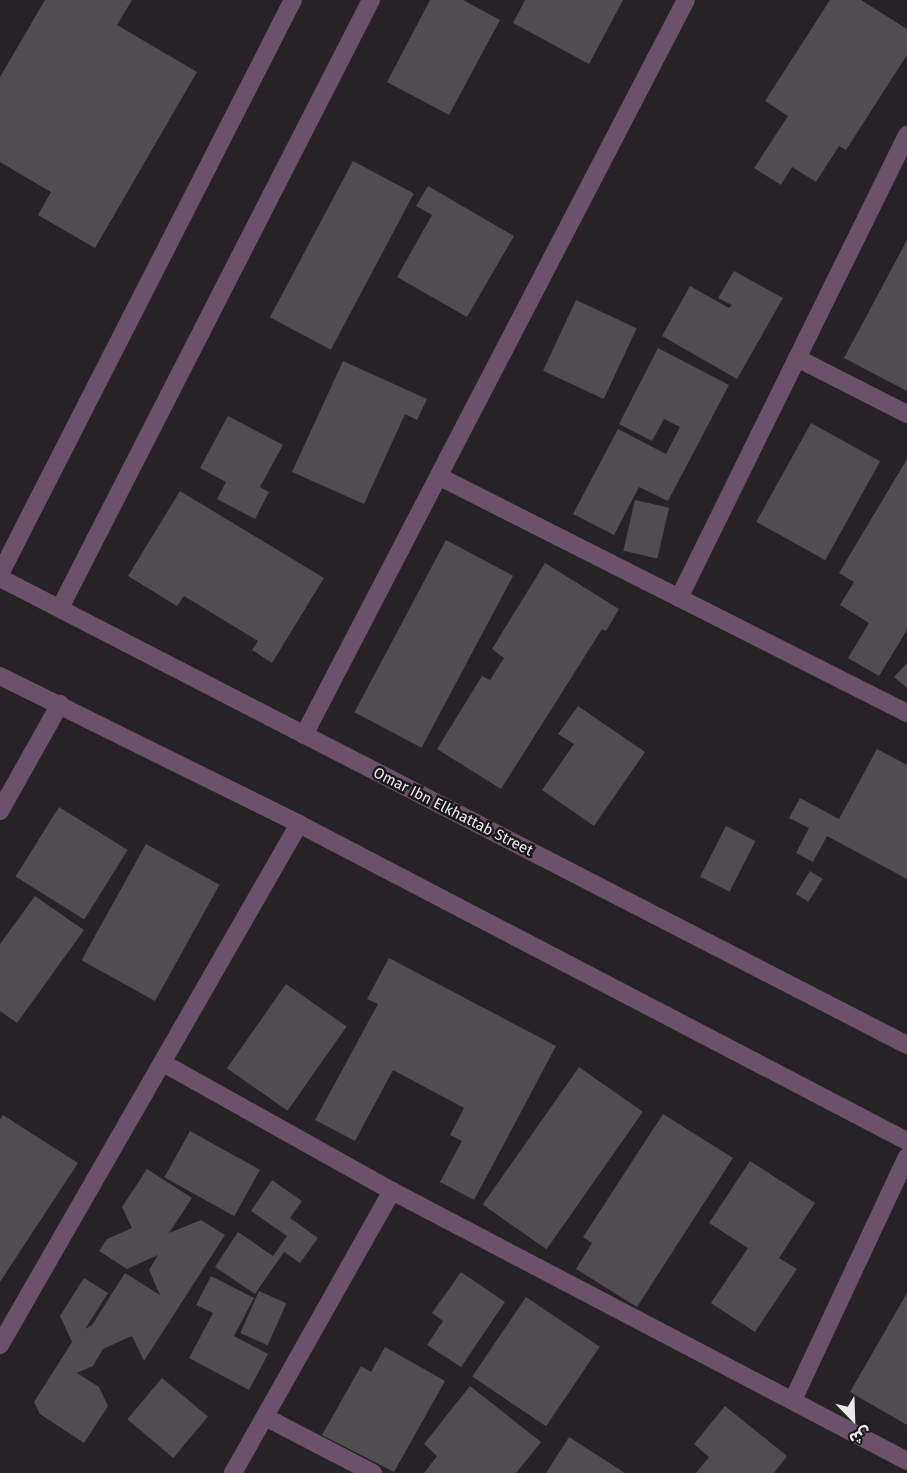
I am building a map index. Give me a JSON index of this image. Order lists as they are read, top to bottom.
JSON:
{
  "streets": {
    "street": ["Omar Ibn Elkhattab Street"]
  },
  "north": "bottom right"
}
